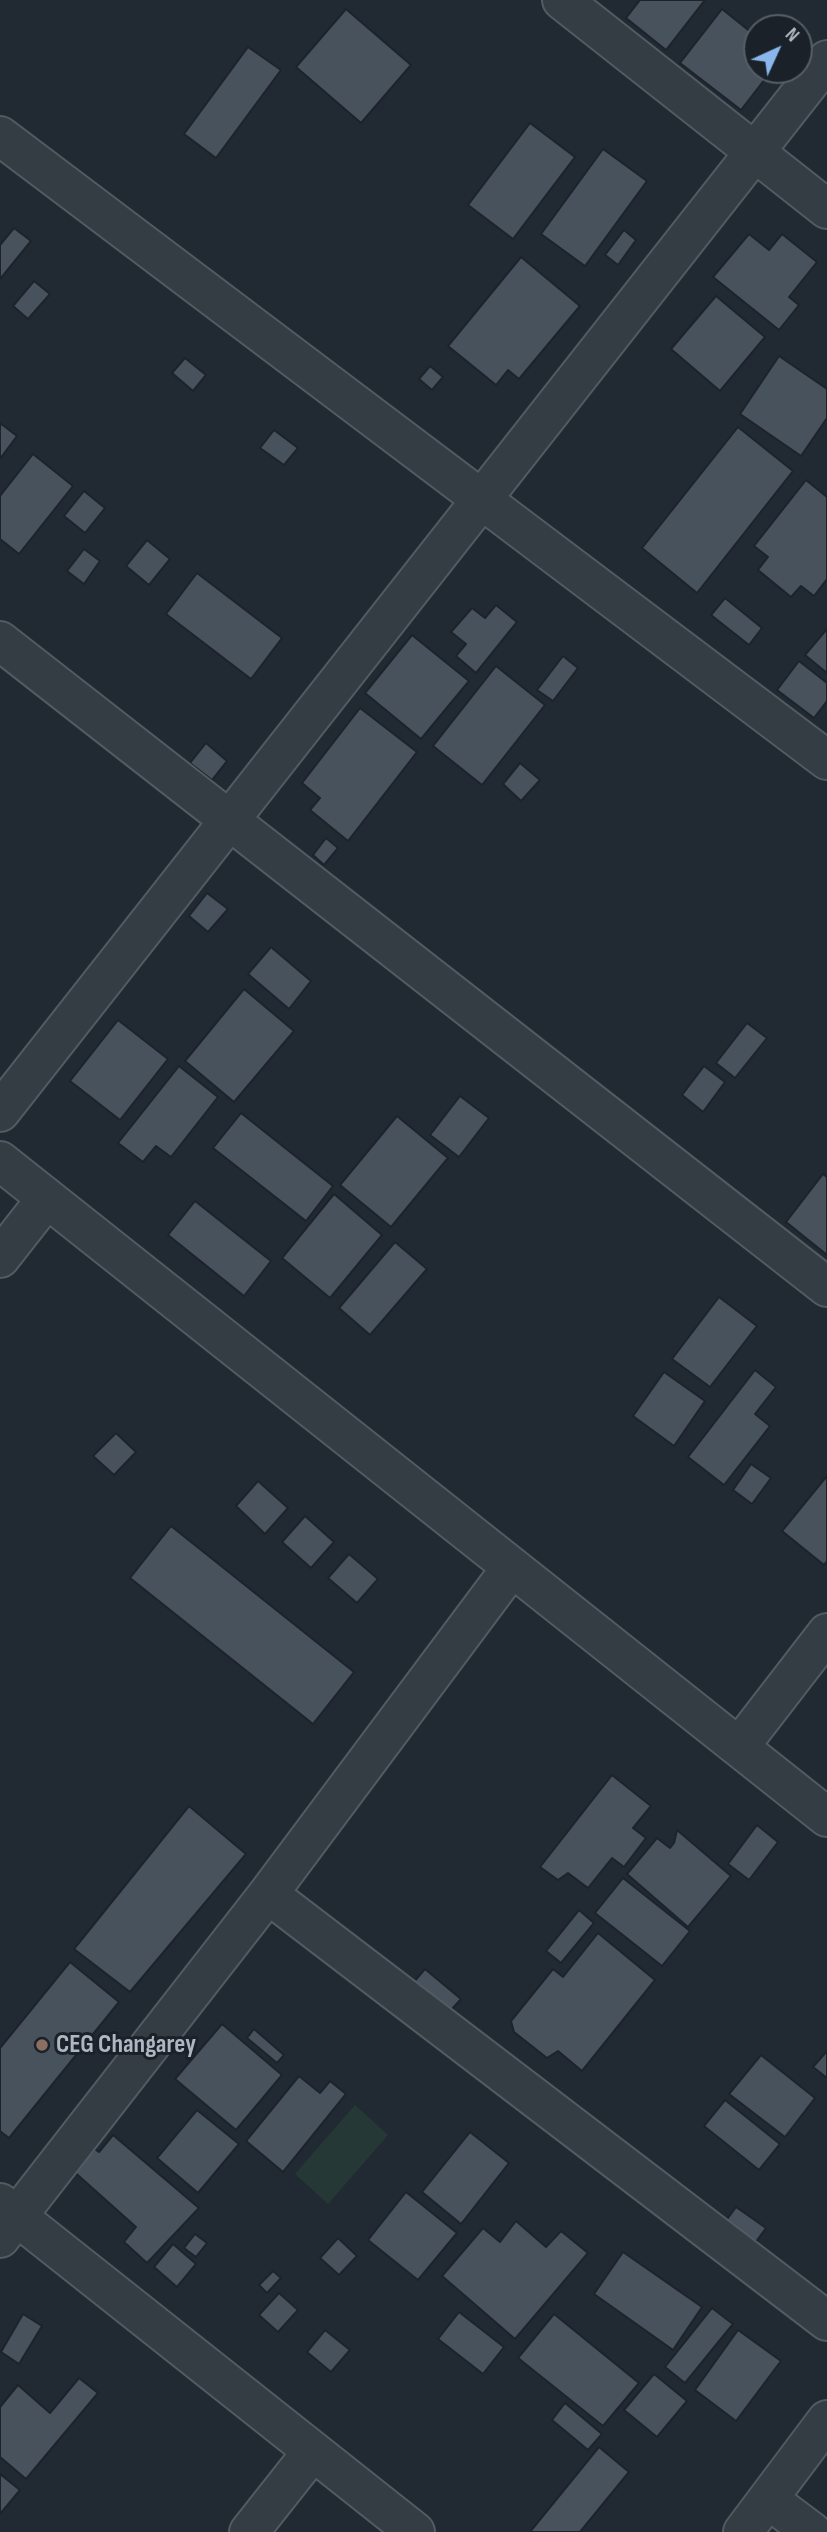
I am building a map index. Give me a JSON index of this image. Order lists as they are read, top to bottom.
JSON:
{
  "places": ["CEG Changarey"],
  "north": "top right"
}
